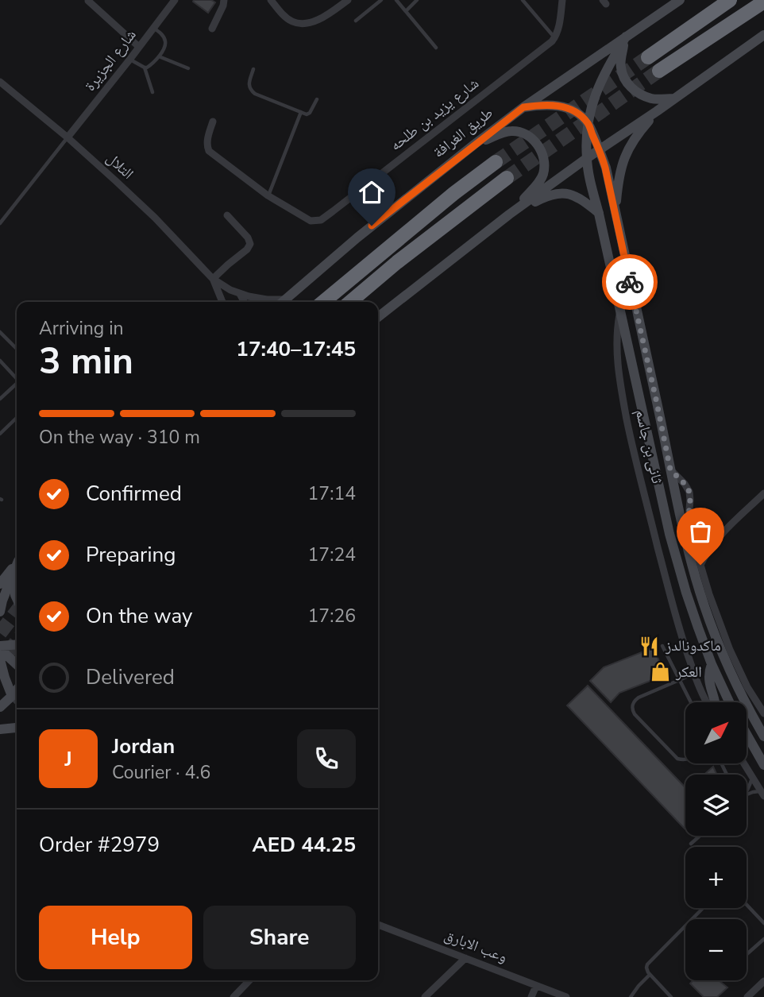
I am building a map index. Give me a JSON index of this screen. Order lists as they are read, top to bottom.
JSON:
{
  "streets": {
    "main road": ["طريق الغرافة", "ثانى بن جاسم"],
    "street": [
      "شارع الجزيرة",
      "شارع يزيد بن طلحه",
      "التلال",
      "وعب الابارق"
    ]
  },
  "crossings": [
    ["شارع الجزيرة", "التلال"],
    ["طريق الغرافة", "ثانى بن جاسم"]
  ],
  "places": {
    "restaurant": ["ماكدونالدز"],
    "shop": ["العكر"]
  },
  "north": "top right",
  "page": {
    "heading": ["3 min", "Arriving in", "17:40–17:45"],
    "panel": [
      "Jordan",
      "Courier · 4.6",
      "Order #2979",
      "AED 44.25"
    ],
    "bar": "On the way · 310 m",
    "list": [
      ["Confirmed", "17:14"],
      ["Preparing", "17:24"],
      ["On the way", "17:26"],
      "Delivered"
    ],
    "map_buttons": ["+", "−"],
    "round": "J",
    "buttons": ["Help", "Share"]
  }
}
